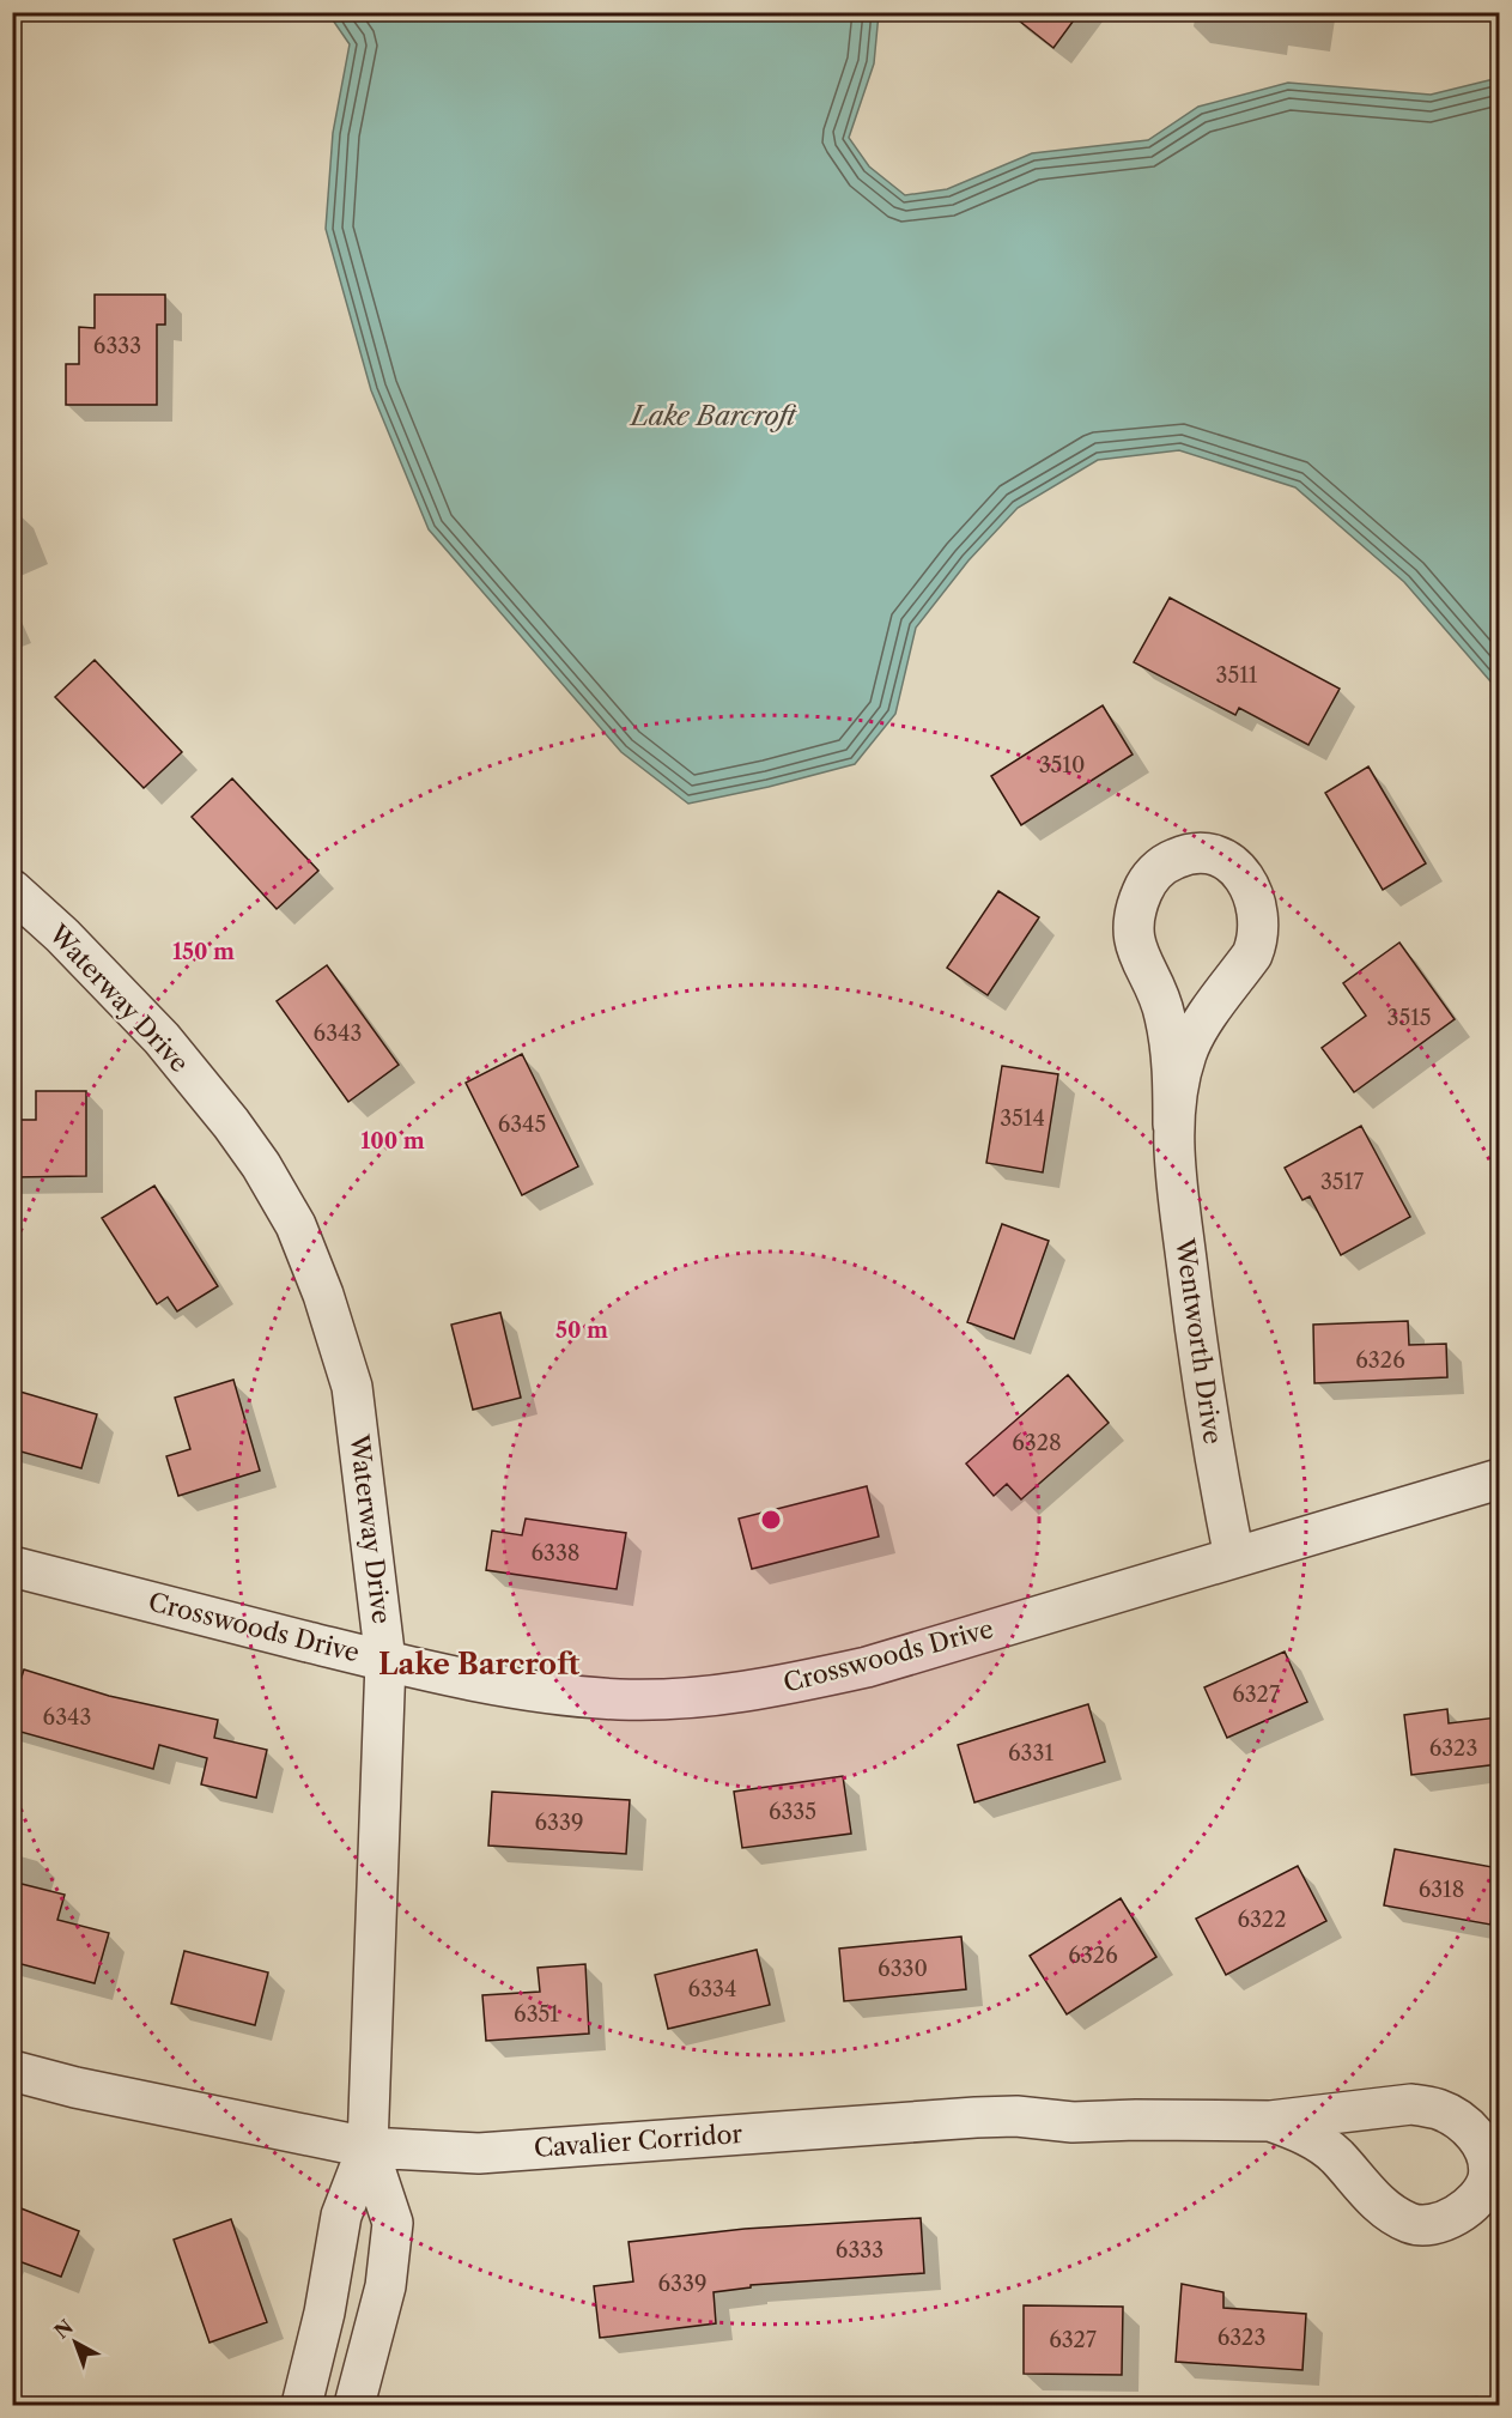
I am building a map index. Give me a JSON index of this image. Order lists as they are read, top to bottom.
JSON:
{
  "streets": {
    "street": [
      "Waterway Drive",
      "Wentworth Drive",
      "Crosswoods Drive",
      "Cavalier Corridor"
    ]
  },
  "crossings": [
    ["Waterway Drive", "Crosswoods Drive"],
    ["Waterway Drive", "Cavalier Corridor"],
    ["Wentworth Drive", "Crosswoods Drive"]
  ],
  "districts": ["Lake Barcroft"],
  "water": ["Lake Barcroft"],
  "house_numbers": [
    "6333",
    "3511",
    "3510",
    "3515",
    "6343",
    "3514",
    "6345",
    "3517",
    "6326",
    "6328",
    "6338",
    "6327",
    "6343",
    "6323",
    "6331",
    "6335",
    "6339",
    "6318",
    "6322",
    "6326",
    "6330",
    "6334",
    "6351",
    "6333",
    "6339",
    "6323",
    "6327"
  ],
  "north": "top left",
  "rings": ["150 m", "100 m", "50 m"]
}
